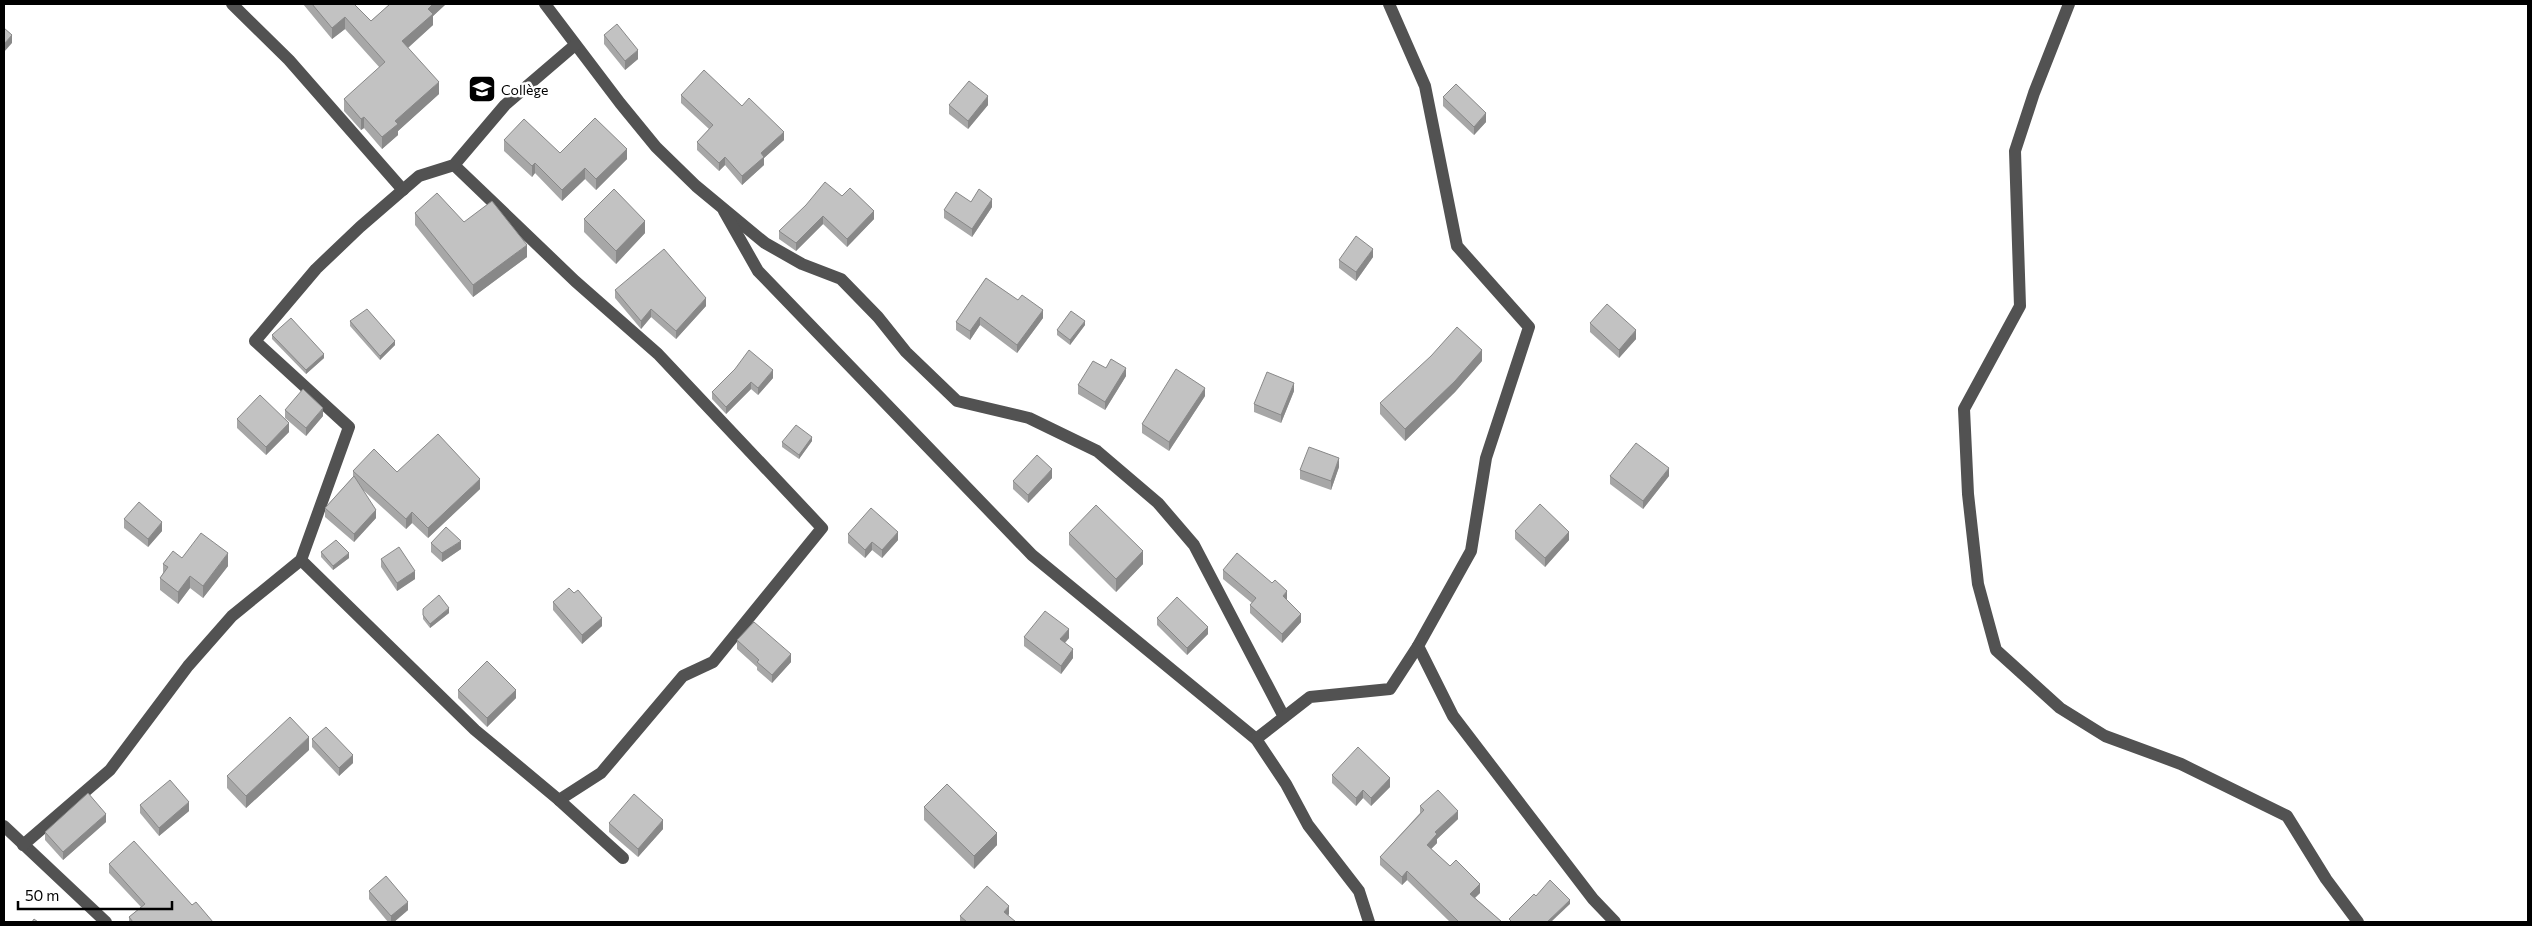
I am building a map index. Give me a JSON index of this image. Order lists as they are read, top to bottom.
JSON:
{
  "places": {
    "school or university": ["Collège"]
  },
  "scale_bar": "50 m"
}
